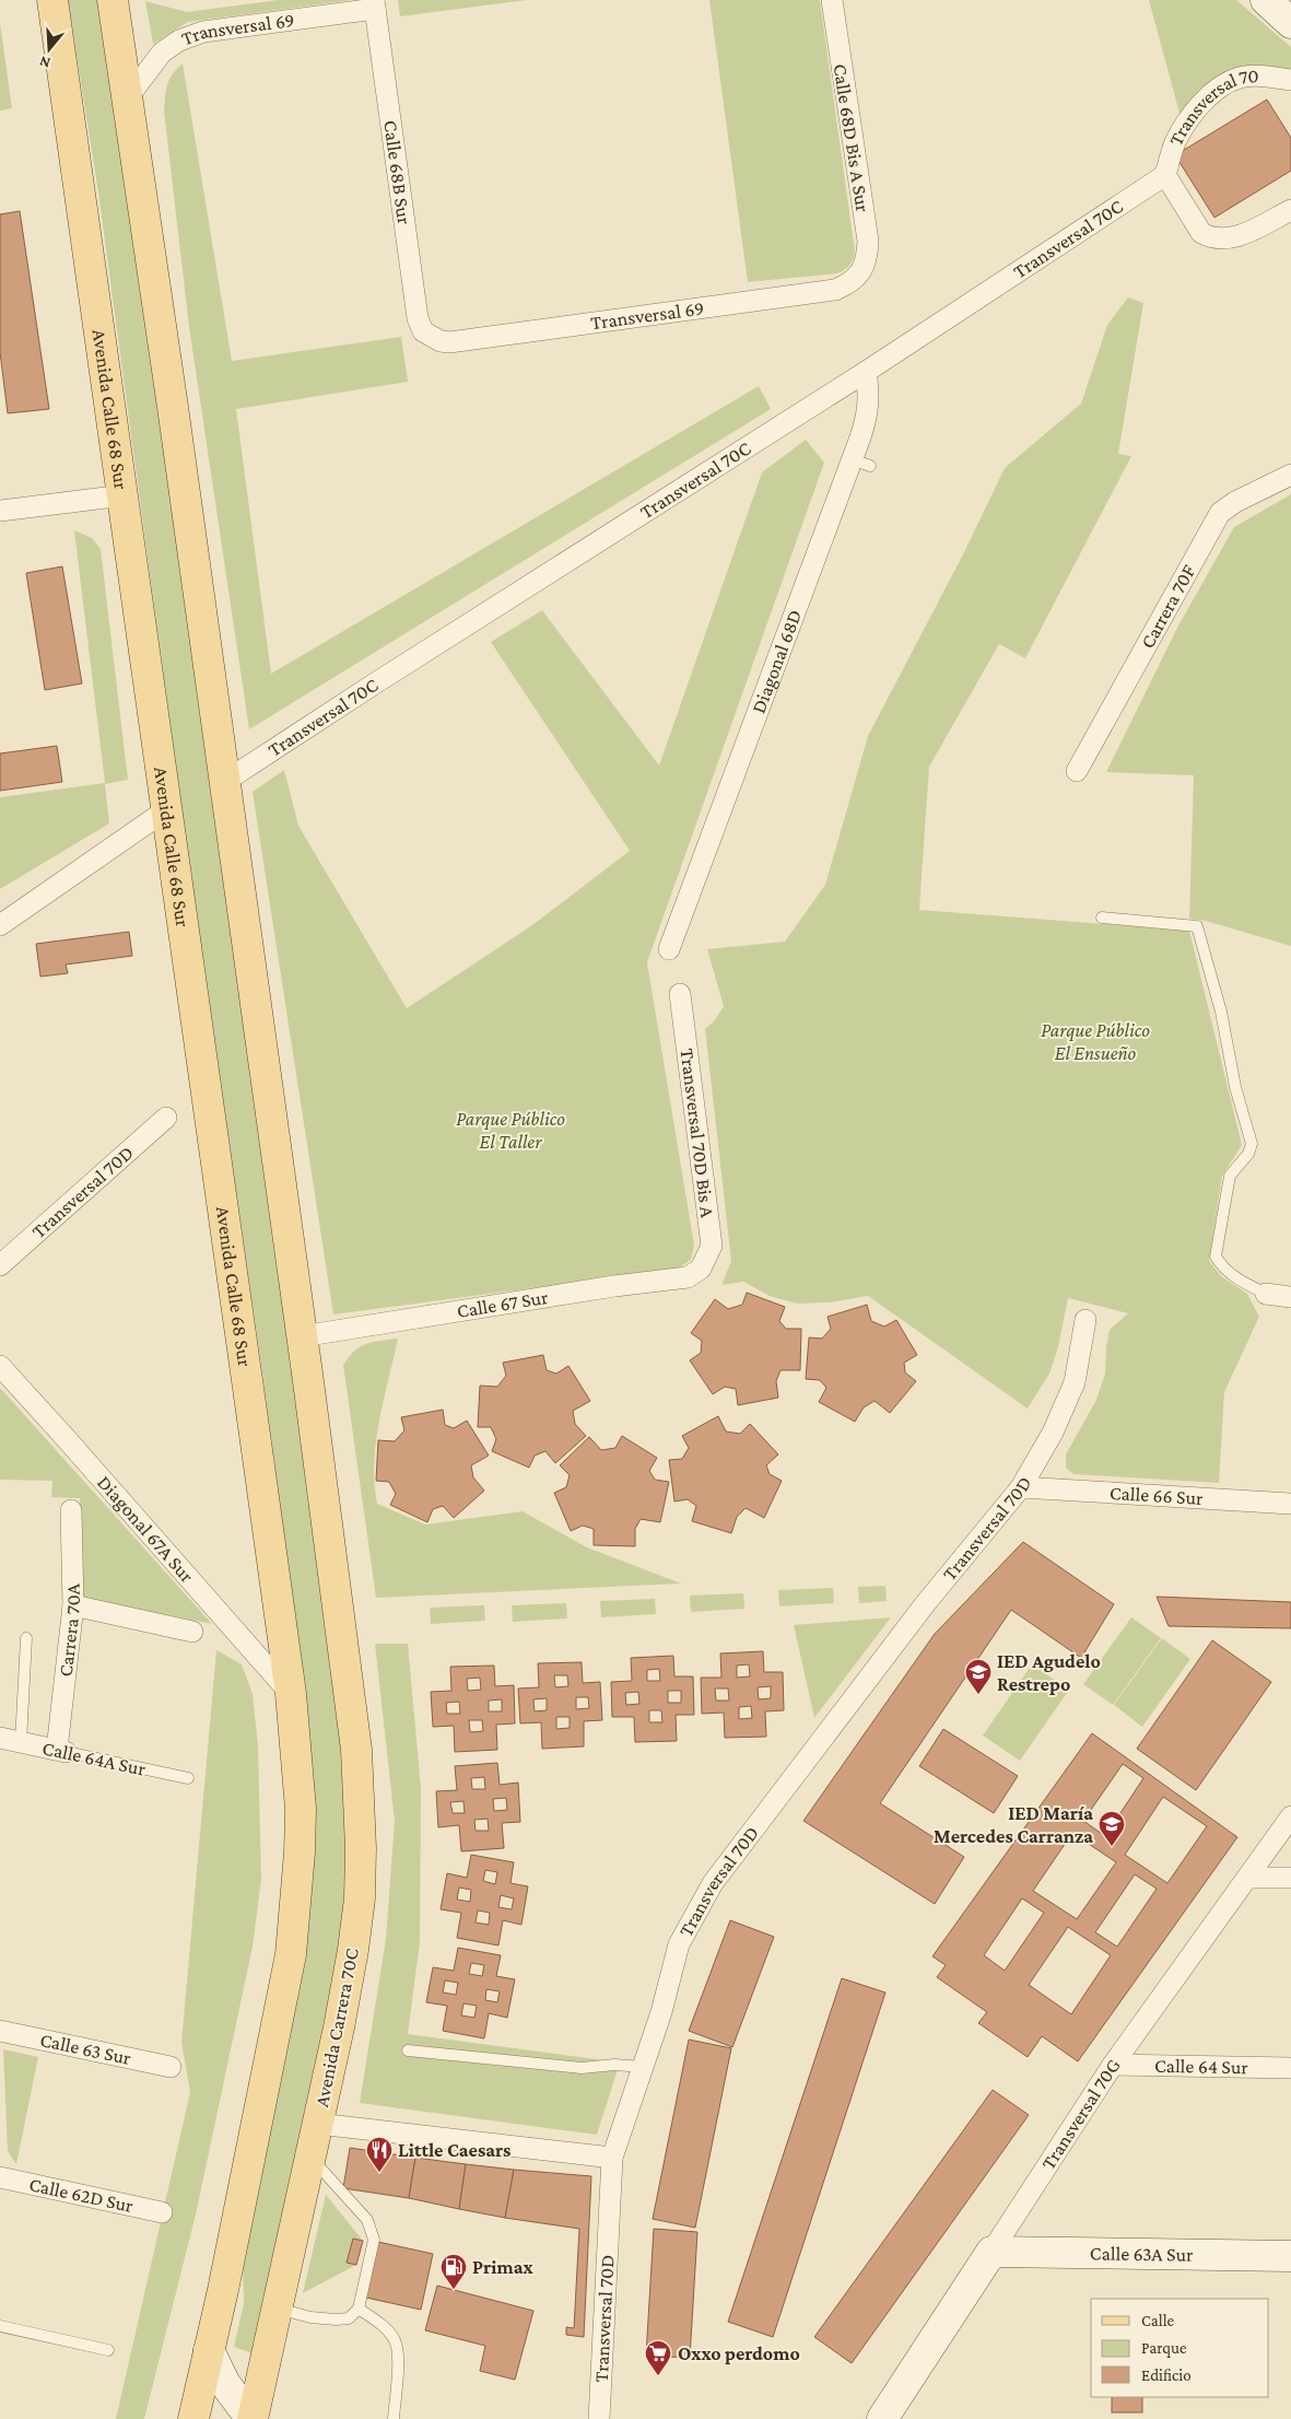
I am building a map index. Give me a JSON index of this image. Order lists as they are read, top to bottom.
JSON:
{
  "streets": {
    "main road": ["Avenida Calle 68 Sur", "Avenida Carrera 70C"],
    "street": [
      "Transversal 69",
      "Transversal 70",
      "Calle 68D Bis A Sur",
      "Calle 68B Sur",
      "Transversal 70C",
      "Carrera 70F",
      "Diagonal 68D",
      "Transversal 70D Bis A",
      "Transversal 70D",
      "Calle 67 Sur",
      "Calle 66 Sur",
      "Diagonal 67A Sur",
      "Carrera 70A",
      "Calle 64A Sur",
      "Calle 63 Sur",
      "Calle 64 Sur",
      "Transversal 70G",
      "Calle 62D Sur",
      "Calle 63A Sur"
    ]
  },
  "crossings": [
    ["Transversal 69", "Calle 68D Bis A Sur"],
    ["Transversal 69", "Calle 68B Sur"],
    ["Transversal 70", "Transversal 70C"],
    ["Transversal 70C", "Diagonal 68D"],
    ["Avenida Calle 68 Sur", "Diagonal 67A Sur"],
    ["Transversal 70D Bis A", "Calle 67 Sur"],
    ["Transversal 70D", "Calle 66 Sur"],
    ["Calle 67 Sur", "Avenida Carrera 70C"],
    ["Carrera 70A", "Calle 64A Sur"],
    ["Calle 64 Sur", "Transversal 70G"],
    ["Transversal 70G", "Calle 63A Sur"]
  ],
  "parks": ["Parque Público El Ensueño", "Parque Público El Taller"],
  "places": {
    "school or university": ["IED Agudelo Restrepo", "IED María Mercedes Carranza"],
    "restaurant": ["Little Caesars"],
    "fuel station": ["Primax"],
    "supermarket": ["Oxxo perdomo"]
  },
  "legend": ["Calle", "Parque", "Edificio"],
  "north": "bottom"
}
